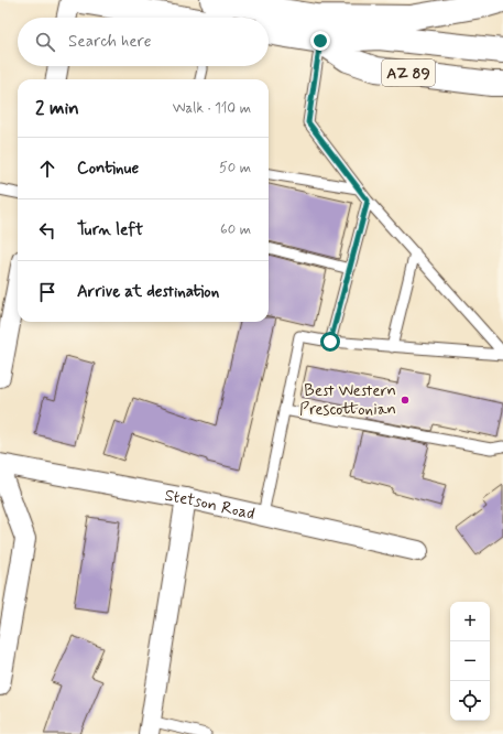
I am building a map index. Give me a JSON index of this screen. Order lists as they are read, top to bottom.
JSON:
{
  "streets": {
    "main road": ["AZ 89"],
    "street": ["Stetson Road"]
  },
  "places": ["Best Western Prescottonian"],
  "page": {
    "search": "Search here",
    "heading": ["2 min", "Walk · 110 m"],
    "list": [
      ["Continue", "50 m"],
      ["Turn left", "60 m"],
      "Arrive at destination"
    ],
    "map_buttons": ["+", "−"]
  }
}
